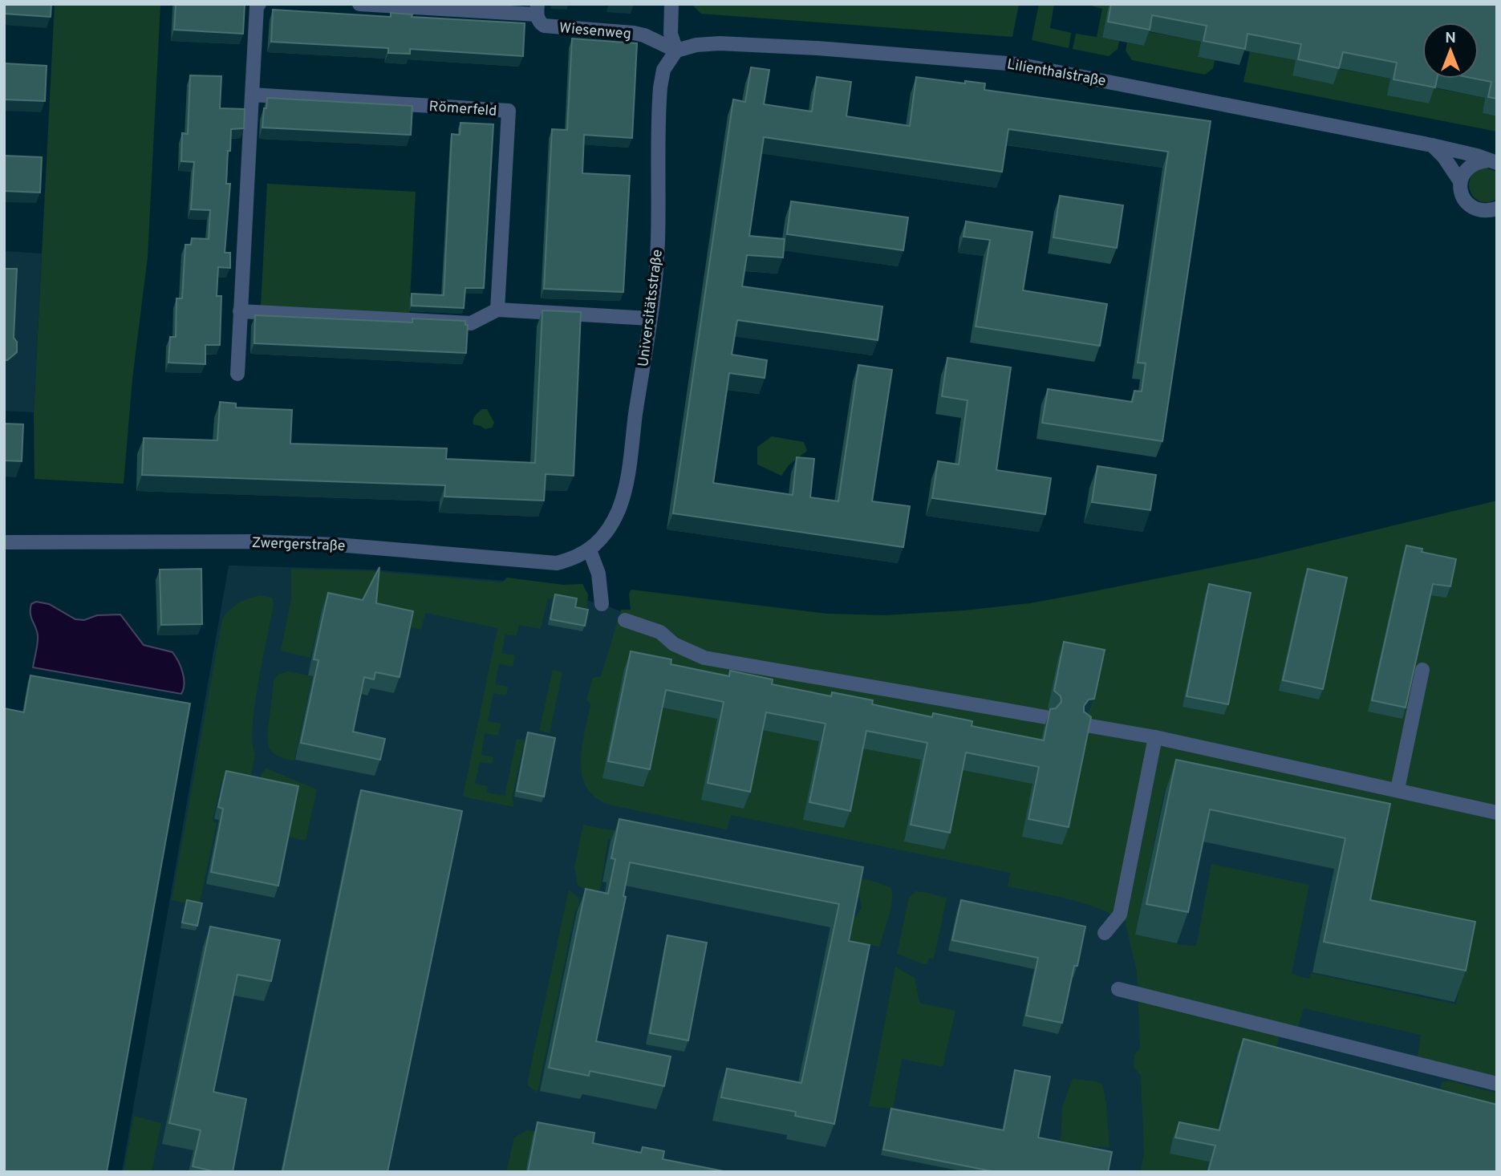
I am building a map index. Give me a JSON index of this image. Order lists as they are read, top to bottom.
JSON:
{
  "streets": {
    "street": [
      "Wiesenweg",
      "Lilienthalstraße",
      "Römerfeld",
      "Universitätsstraße",
      "Zwergerstraße"
    ]
  },
  "crossings": [
    ["Wiesenweg", "Lilienthalstraße"],
    ["Wiesenweg", "Universitätsstraße"],
    ["Lilienthalstraße", "Universitätsstraße"],
    ["Universitätsstraße", "Zwergerstraße"]
  ],
  "north": "top"
}
